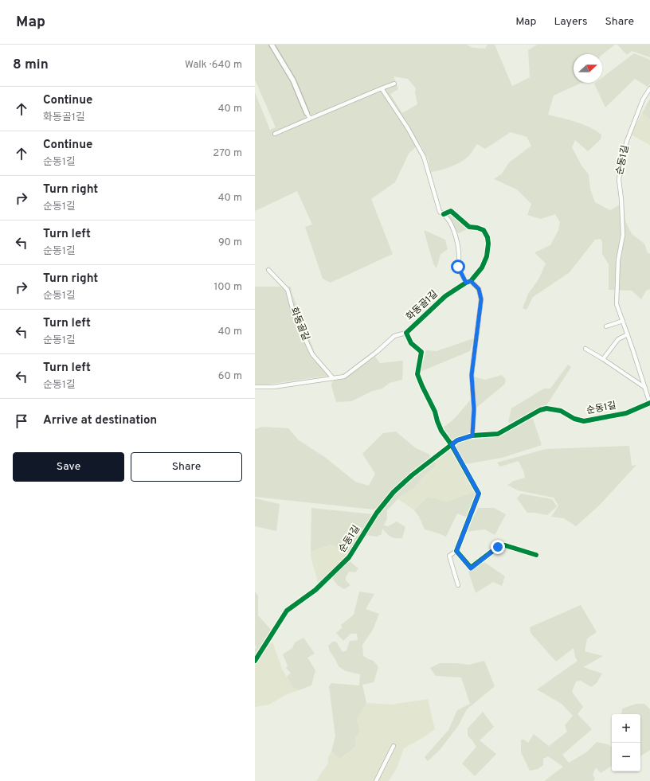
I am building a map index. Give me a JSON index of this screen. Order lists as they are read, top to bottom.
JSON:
{
  "streets": {
    "street": ["순동1길", "화동골1길", "화동골길"]
  },
  "crossings": [
    ["순동1길", "화동골1길"]
  ],
  "north": "right",
  "page": {
    "header": "Map",
    "nav": ["Map", "Layers", "Share"],
    "heading": ["8 min", "Walk · 640 m"],
    "list": [
      ["Continue", "화동골1길", "40 m"],
      ["Continue", "순동1길", "270 m"],
      ["Turn right", "순동1길", "40 m"],
      ["Turn left", "순동1길", "90 m"],
      ["Turn right", "순동1길", "100 m"],
      ["Turn left", "순동1길", "40 m"],
      ["Turn left", "순동1길", "60 m"],
      "Arrive at destination"
    ],
    "buttons": ["Save", "Share"],
    "map_buttons": ["+", "−"]
  }
}
